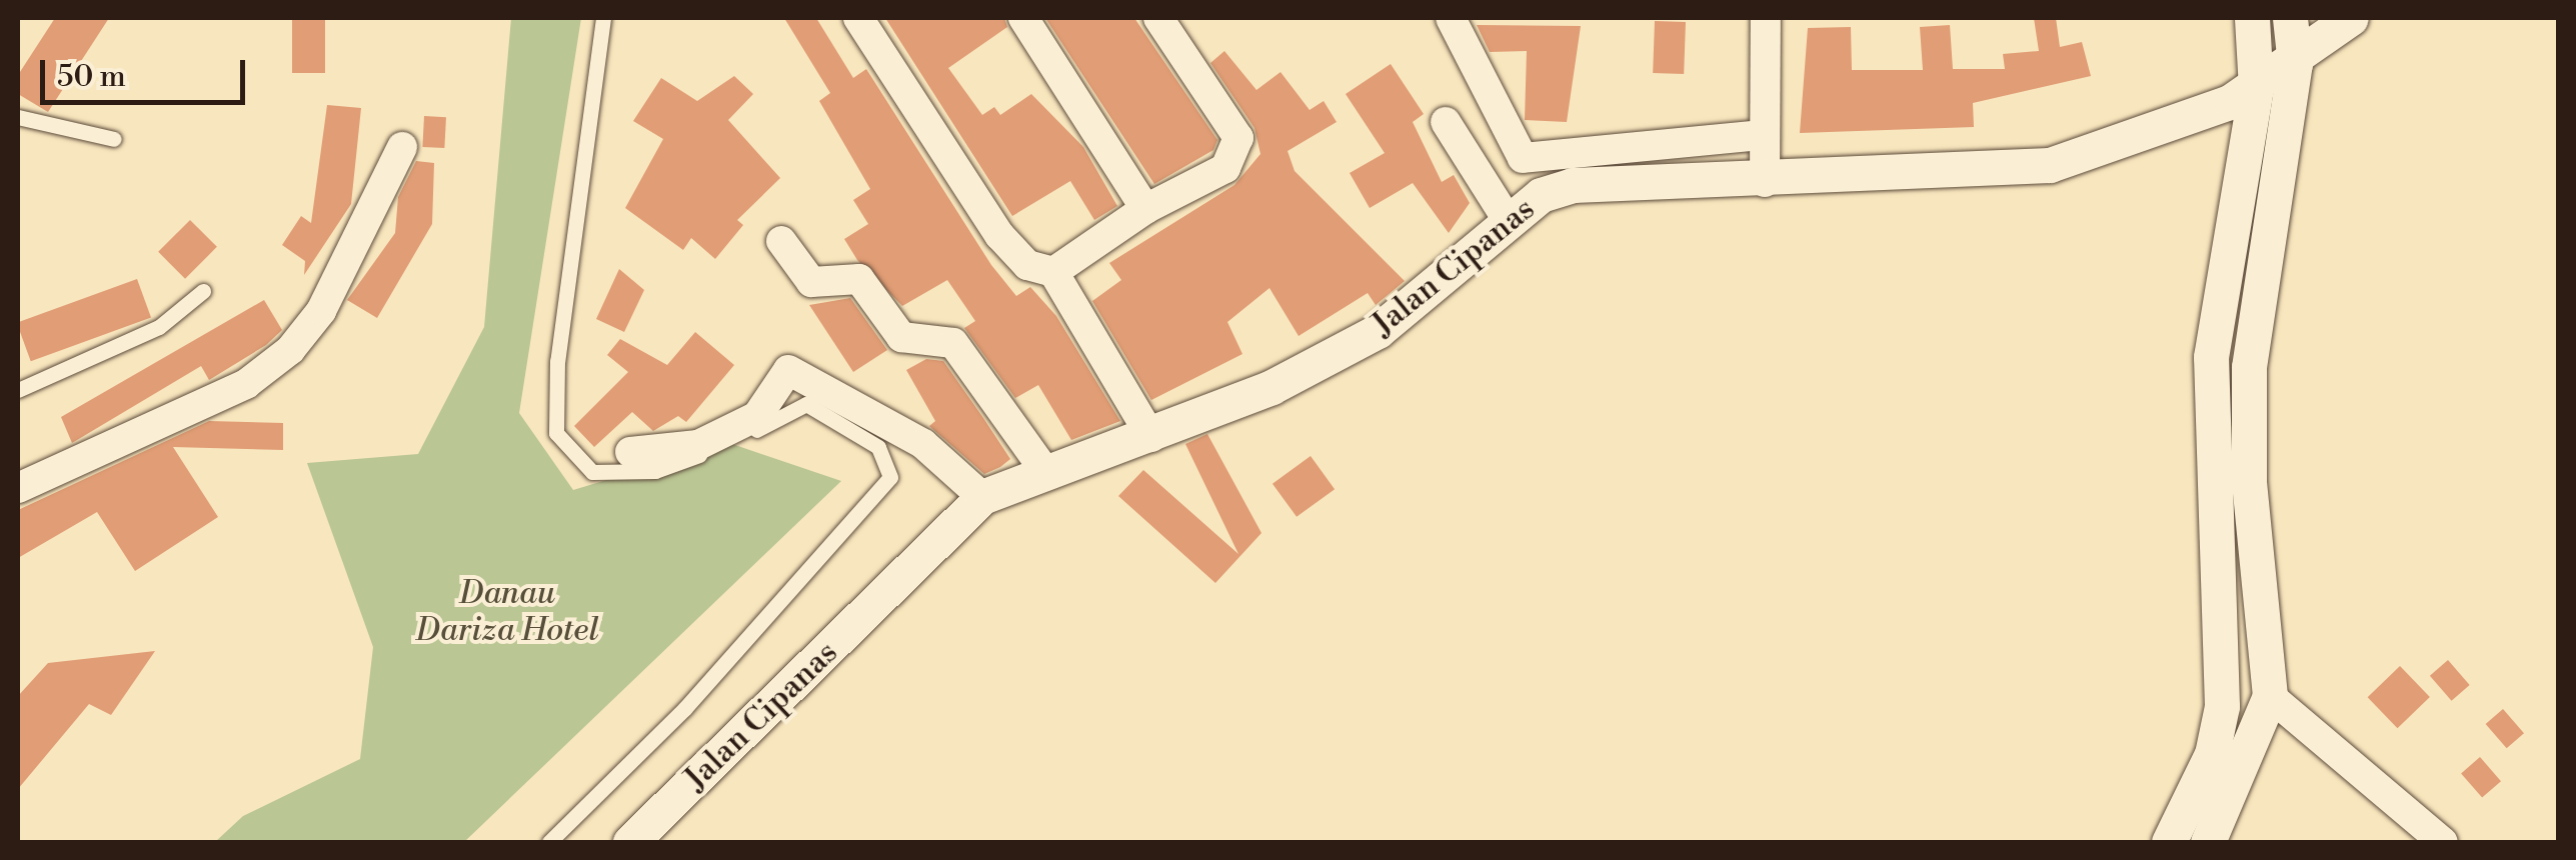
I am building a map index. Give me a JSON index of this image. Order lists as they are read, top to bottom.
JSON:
{
  "streets": {
    "street": ["Jalan Cipanas"]
  },
  "parks": ["Danau Dariza Hotel"],
  "scale_bar": "50 m"
}
